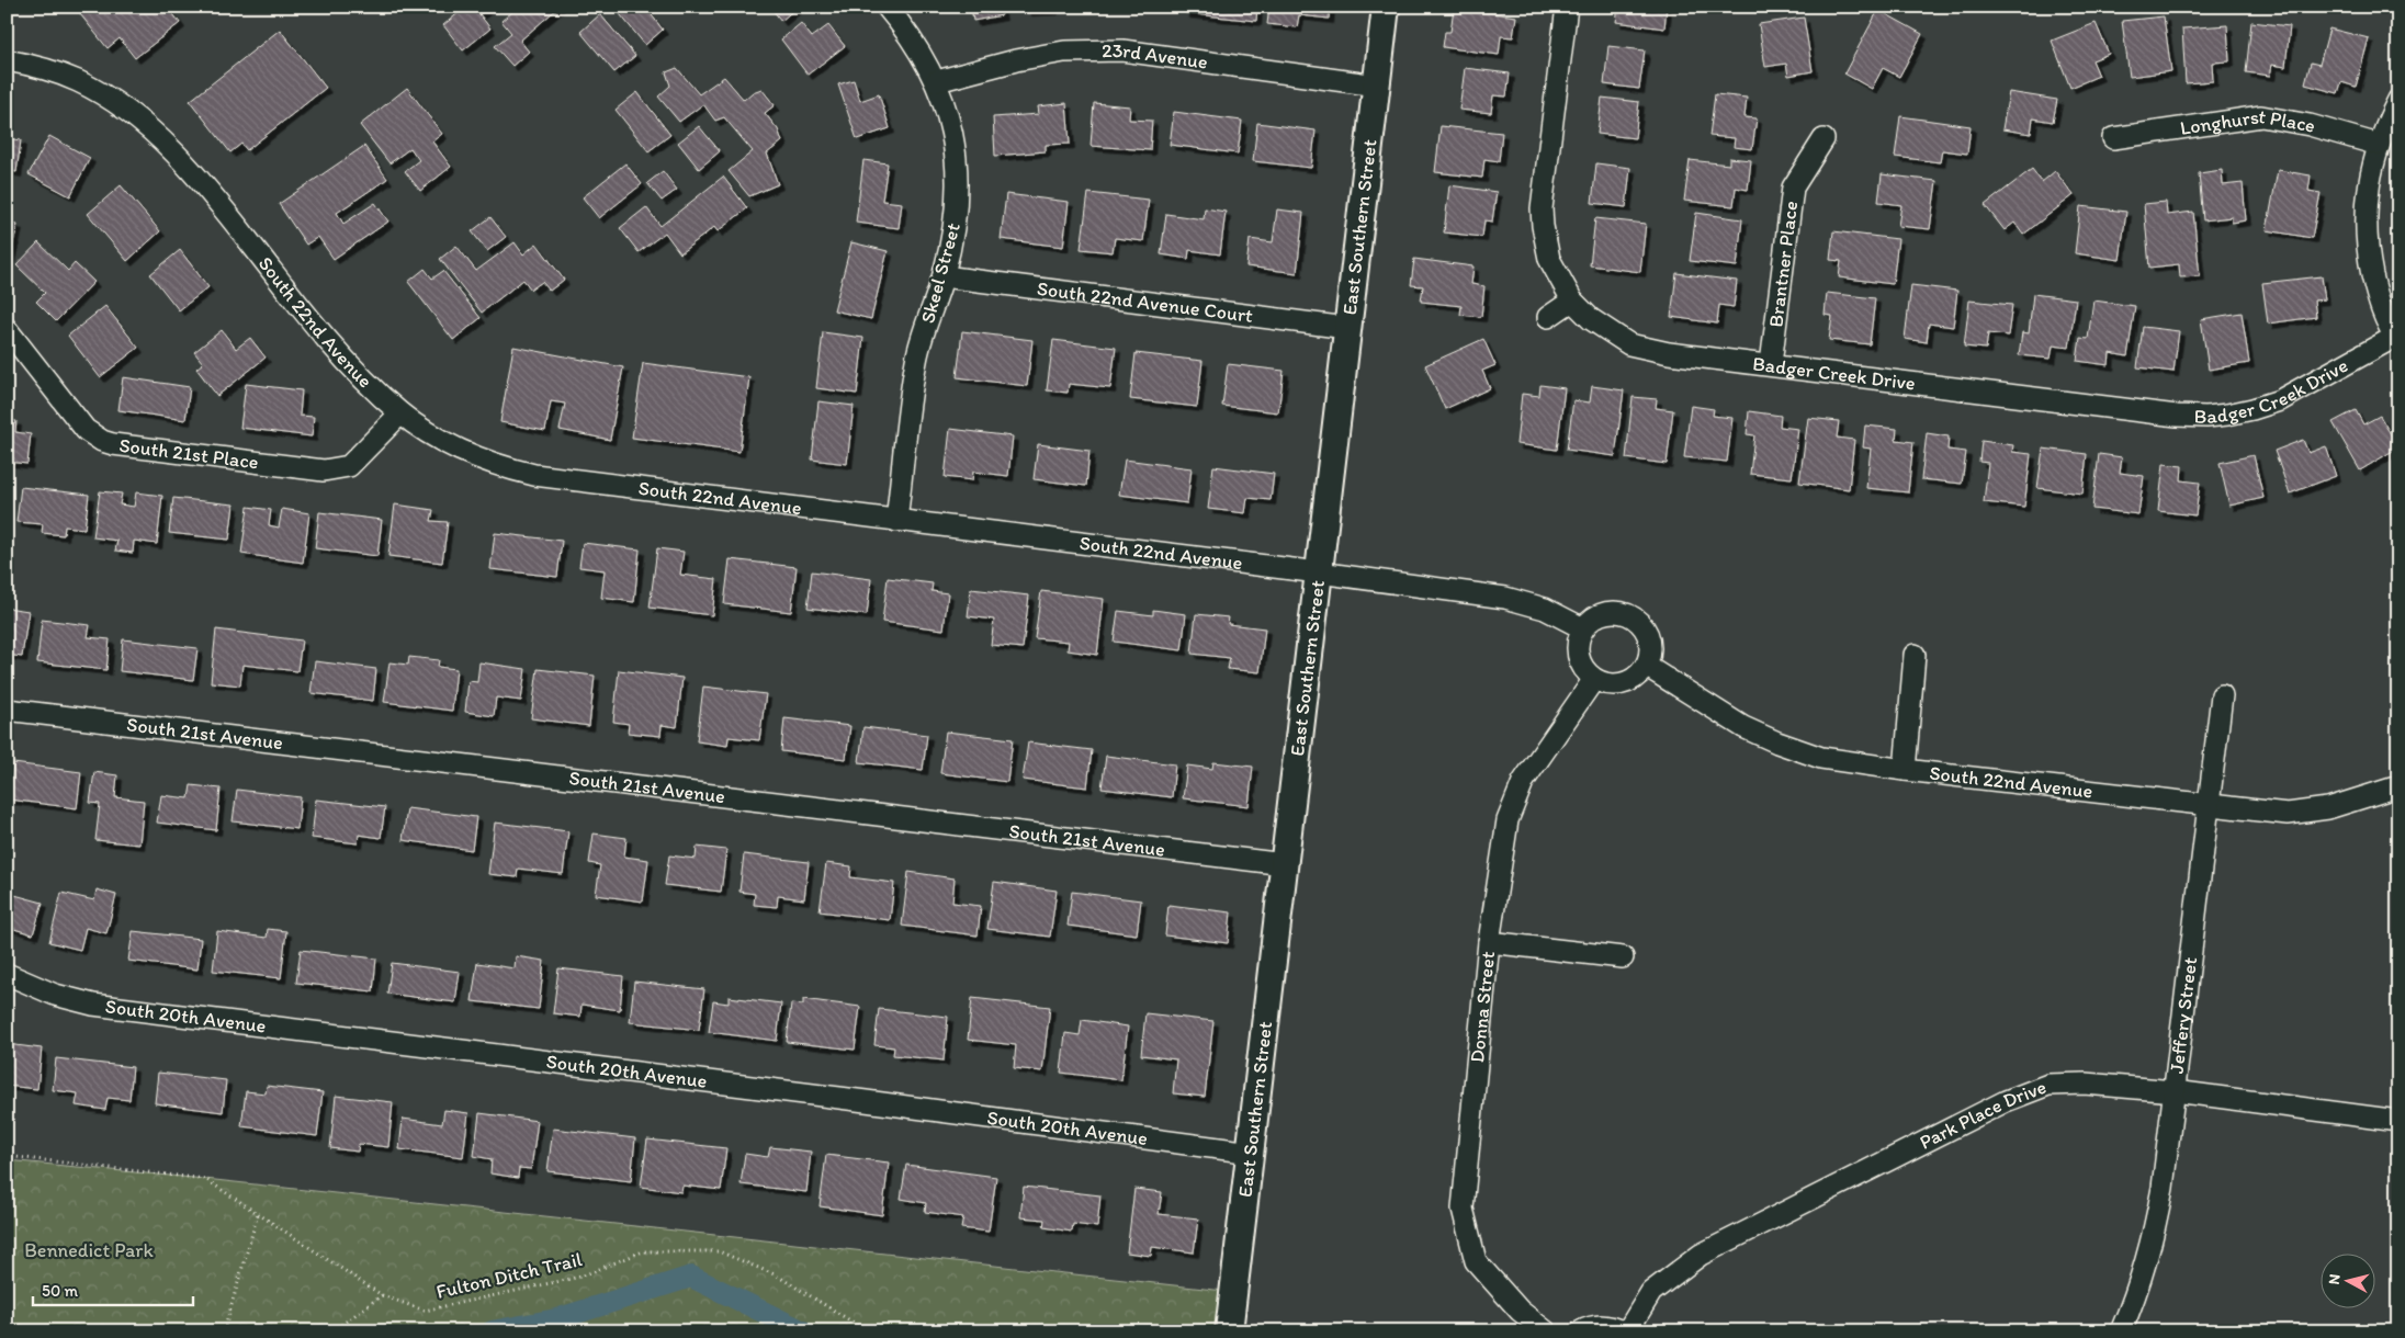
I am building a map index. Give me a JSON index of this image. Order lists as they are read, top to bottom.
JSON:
{
  "streets": {
    "street": [
      "23rd Avenue",
      "Longhurst Place",
      "East Southern Street",
      "Brantner Place",
      "Skeel Street",
      "South 22nd Avenue Court",
      "South 22nd Avenue",
      "Badger Creek Drive",
      "South 21st Place",
      "South 21st Avenue",
      "Donna Street",
      "Jeffery Street",
      "South 20th Avenue",
      "Park Place Drive"
    ],
    "path": ["Fulton Ditch Trail"]
  },
  "crossings": [
    ["23rd Avenue", "East Southern Street"],
    ["23rd Avenue", "Skeel Street"],
    ["East Southern Street", "South 22nd Avenue Court"],
    ["East Southern Street", "South 22nd Avenue"],
    ["East Southern Street", "South 21st Avenue"],
    ["East Southern Street", "South 20th Avenue"],
    ["Brantner Place", "Badger Creek Drive"],
    ["Skeel Street", "South 22nd Avenue Court"],
    ["Skeel Street", "South 22nd Avenue"],
    ["South 22nd Avenue", "South 21st Place"],
    ["South 22nd Avenue", "Donna Street"],
    ["South 22nd Avenue", "Jeffery Street"],
    ["Jeffery Street", "Park Place Drive"]
  ],
  "parks": ["Bennedict Park"],
  "scale_bar": "50 m",
  "north": "left"
}
